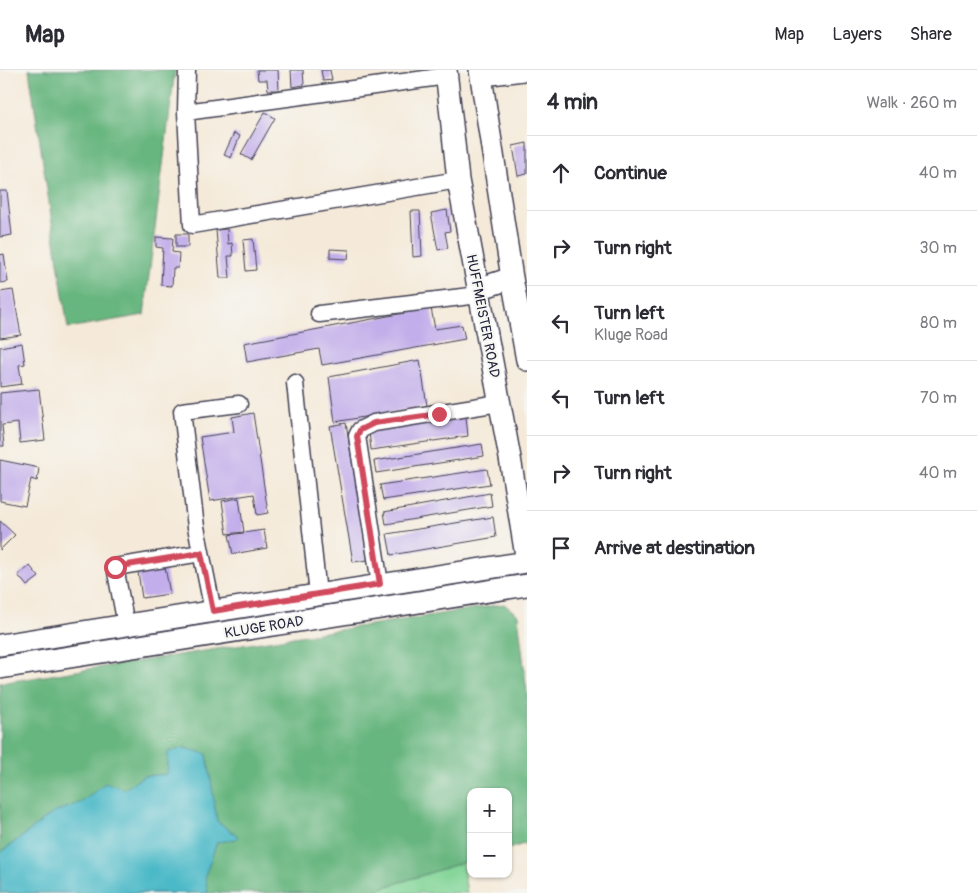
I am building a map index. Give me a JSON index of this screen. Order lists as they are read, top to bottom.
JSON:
{
  "streets": {
    "main road": ["HUFFMEISTER ROAD", "KLUGE ROAD"]
  },
  "crossings": [
    ["HUFFMEISTER ROAD", "KLUGE ROAD"]
  ],
  "page": {
    "header": "Map",
    "nav": ["Map", "Layers", "Share"],
    "heading": ["4 min", "Walk · 260 m"],
    "list": [
      ["Continue", "40 m"],
      ["Turn right", "30 m"],
      ["Turn left", "Kluge Road", "80 m"],
      ["Turn left", "70 m"],
      ["Turn right", "40 m"],
      "Arrive at destination"
    ],
    "map_buttons": ["+", "−"]
  }
}
